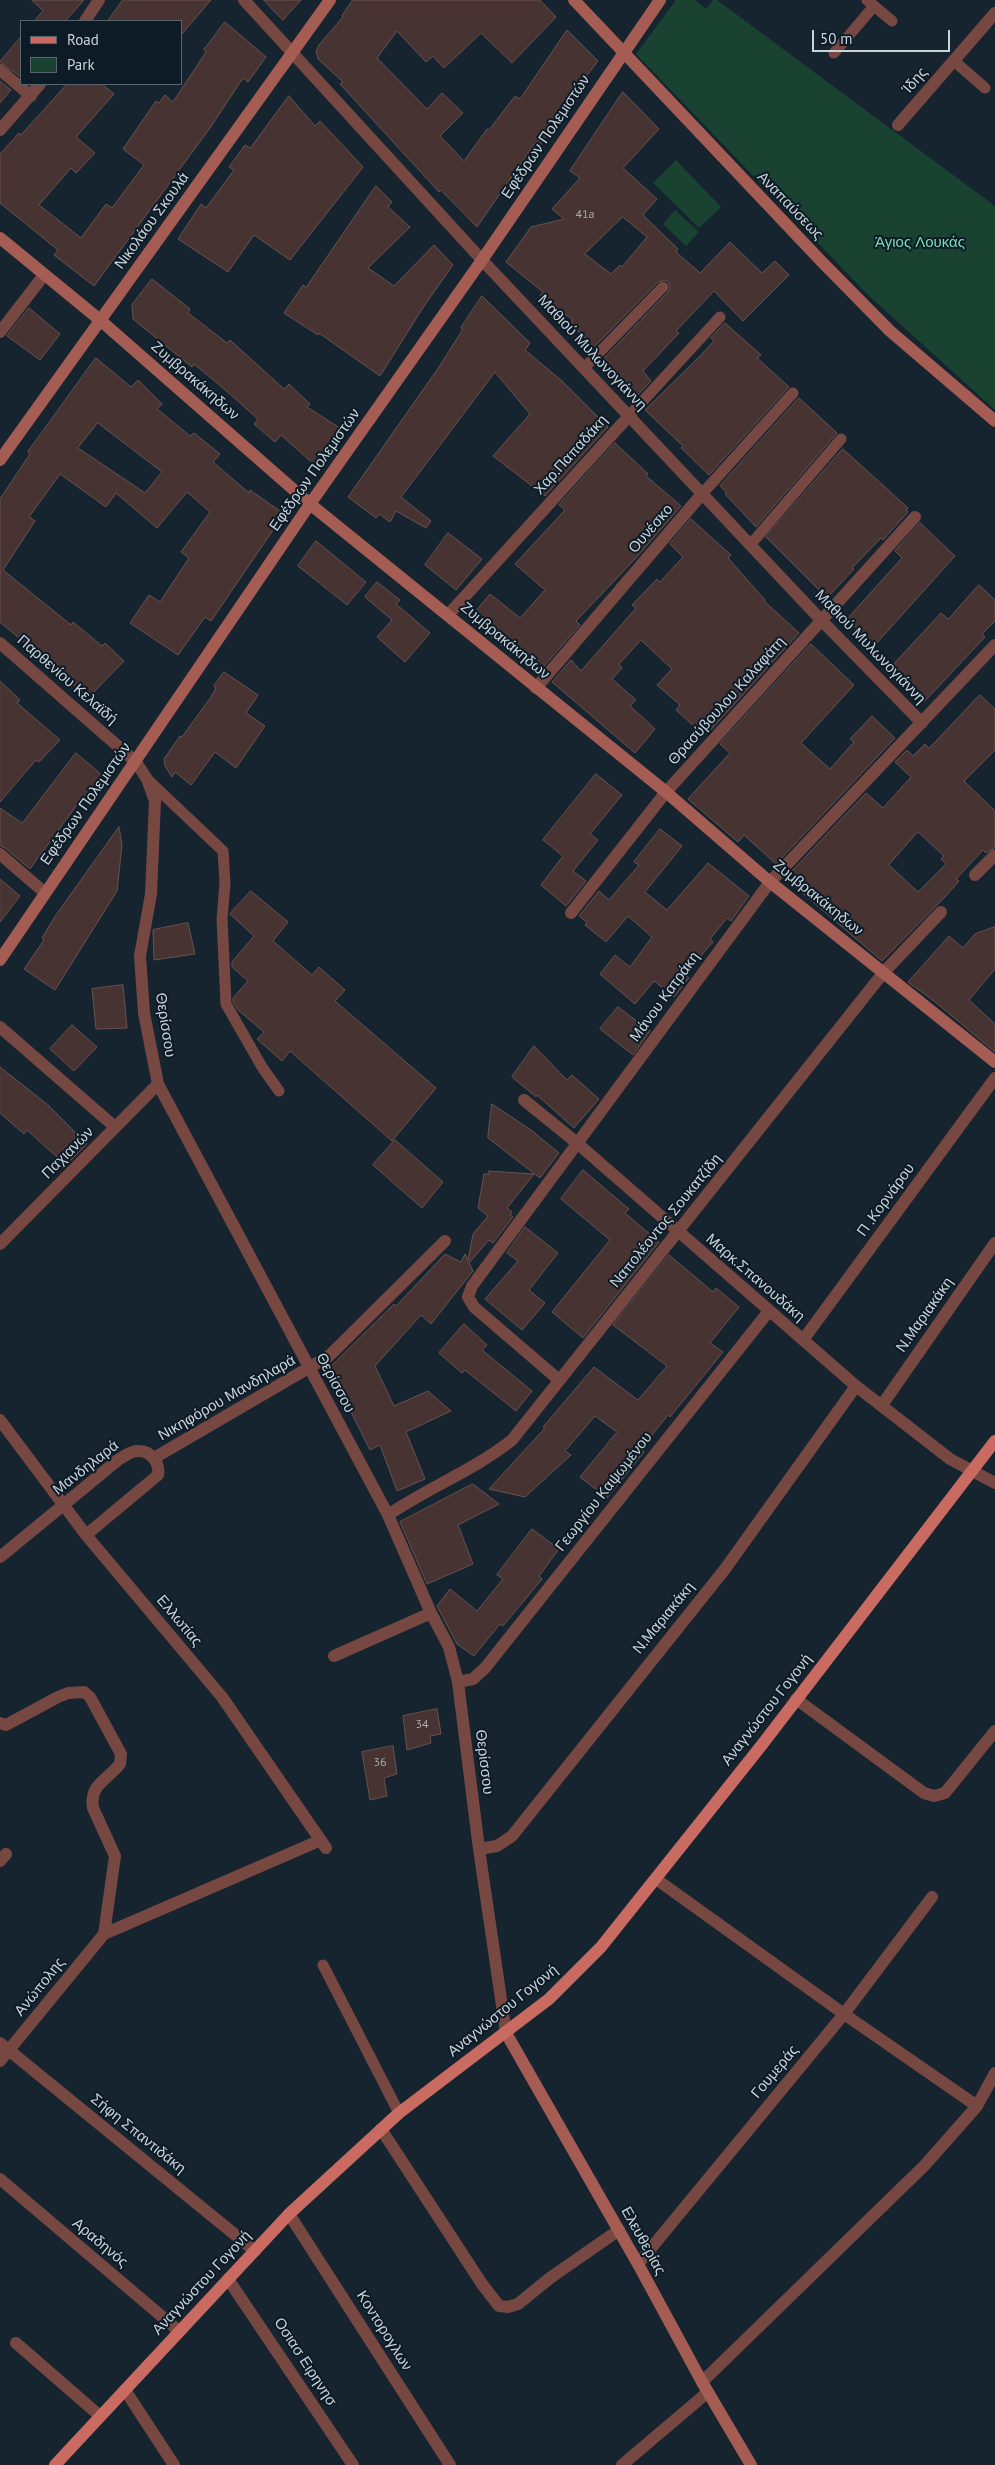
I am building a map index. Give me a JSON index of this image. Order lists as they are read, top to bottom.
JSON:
{
  "streets": {
    "main road": ["Αναγνώστου Γογονή"],
    "street": [
      "Ίδης",
      "Εφέδρων Πολεμιστών",
      "Αναπαύσεως",
      "Νικολάου Σκουλά",
      "Μαθιού Μυλωνογιάννη",
      "Ζυμβρακάκηδων",
      "Χαρ.Παπαδάκη",
      "Ουνέσκο",
      "Παρθενίου Κελαϊδή",
      "Θρασύβουλου Καλαφάτη",
      "Μάνου Κατράκη",
      "Θερίσσου",
      "Παχιανών",
      "Π .Κορνάρου",
      "Ναπολέοντος Σουκατζίδη",
      "Μαρκ.Σπανουδάκη",
      "Ν.Μαριακάκη",
      "Νικηφόρου Μανδηλαρά",
      "Μανδηλαρά",
      "Γεωργίου Καψωμένου",
      "Ελλωτίας",
      "Ανώπολης",
      "Γουμεράς",
      "Σήφη Σπαντιδάκη",
      "Ελευθερίας",
      "Αραδηνός",
      "Κοντορογλων",
      "Οσιασ Ειρηνησ"
    ]
  },
  "crossings": [
    ["Εφέδρων Πολεμιστών", "Αναπαύσεως"],
    ["Εφέδρων Πολεμιστών", "Μαθιού Μυλωνογιάννη"],
    ["Εφέδρων Πολεμιστών", "Ζυμβρακάκηδων"],
    ["Εφέδρων Πολεμιστών", "Παρθενίου Κελαϊδή"],
    ["Εφέδρων Πολεμιστών", "Θερίσσου"],
    ["Νικολάου Σκουλά", "Μαθιού Μυλωνογιάννη"],
    ["Νικολάου Σκουλά", "Ζυμβρακάκηδων"],
    ["Μαθιού Μυλωνογιάννη", "Χαρ.Παπαδάκη"],
    ["Μαθιού Μυλωνογιάννη", "Ουνέσκο"],
    ["Μαθιού Μυλωνογιάννη", "Θρασύβουλου Καλαφάτη"],
    ["Μαθιού Μυλωνογιάννη", "Μάνου Κατράκη"],
    ["Ζυμβρακάκηδων", "Χαρ.Παπαδάκη"],
    ["Ζυμβρακάκηδων", "Ουνέσκο"],
    ["Ζυμβρακάκηδων", "Θρασύβουλου Καλαφάτη"],
    ["Ζυμβρακάκηδων", "Μάνου Κατράκη"],
    ["Ζυμβρακάκηδων", "Ναπολέοντος Σουκατζίδη"],
    ["Παρθενίου Κελαϊδή", "Θερίσσου"],
    ["Μάνου Κατράκη", "Ναπολέοντος Σουκατζίδη"],
    ["Μάνου Κατράκη", "Μαρκ.Σπανουδάκη"],
    ["Θερίσσου", "Παχιανών"],
    ["Θερίσσου", "Ναπολέοντος Σουκατζίδη"],
    ["Θερίσσου", "Ν.Μαριακάκη"],
    ["Θερίσσου", "Νικηφόρου Μανδηλαρά"],
    ["Θερίσσου", "Γεωργίου Καψωμένου"],
    ["Θερίσσου", "Αναγνώστου Γογονή"],
    ["Θερίσσου", "Ελευθερίας"],
    ["Π .Κορνάρου", "Μαρκ.Σπανουδάκη"],
    ["Ναπολέοντος Σουκατζίδη", "Μαρκ.Σπανουδάκη"],
    ["Μαρκ.Σπανουδάκη", "Ν.Μαριακάκη"],
    ["Μαρκ.Σπανουδάκη", "Γεωργίου Καψωμένου"],
    ["Μαρκ.Σπανουδάκη", "Αναγνώστου Γογονή"],
    ["Νικηφόρου Μανδηλαρά", "Μανδηλαρά"],
    ["Μανδηλαρά", "Ελλωτίας"],
    ["Ελλωτίας", "Ανώπολης"],
    ["Αναγνώστου Γογονή", "Σήφη Σπαντιδάκη"],
    ["Αναγνώστου Γογονή", "Ελευθερίας"],
    ["Αναγνώστου Γογονή", "Αραδηνός"],
    ["Αναγνώστου Γογονή", "Κοντορογλων"],
    ["Αναγνώστου Γογονή", "Οσιασ Ειρηνησ"],
    ["Ανώπολης", "Σήφη Σπαντιδάκη"],
    ["Γουμεράς", "Ελευθερίας"]
  ],
  "parks": ["Άγιος Λουκάς"],
  "house_numbers": ["41a", "34", "36"],
  "legend": ["Road", "Park"],
  "scale_bar": "50 m"
}
